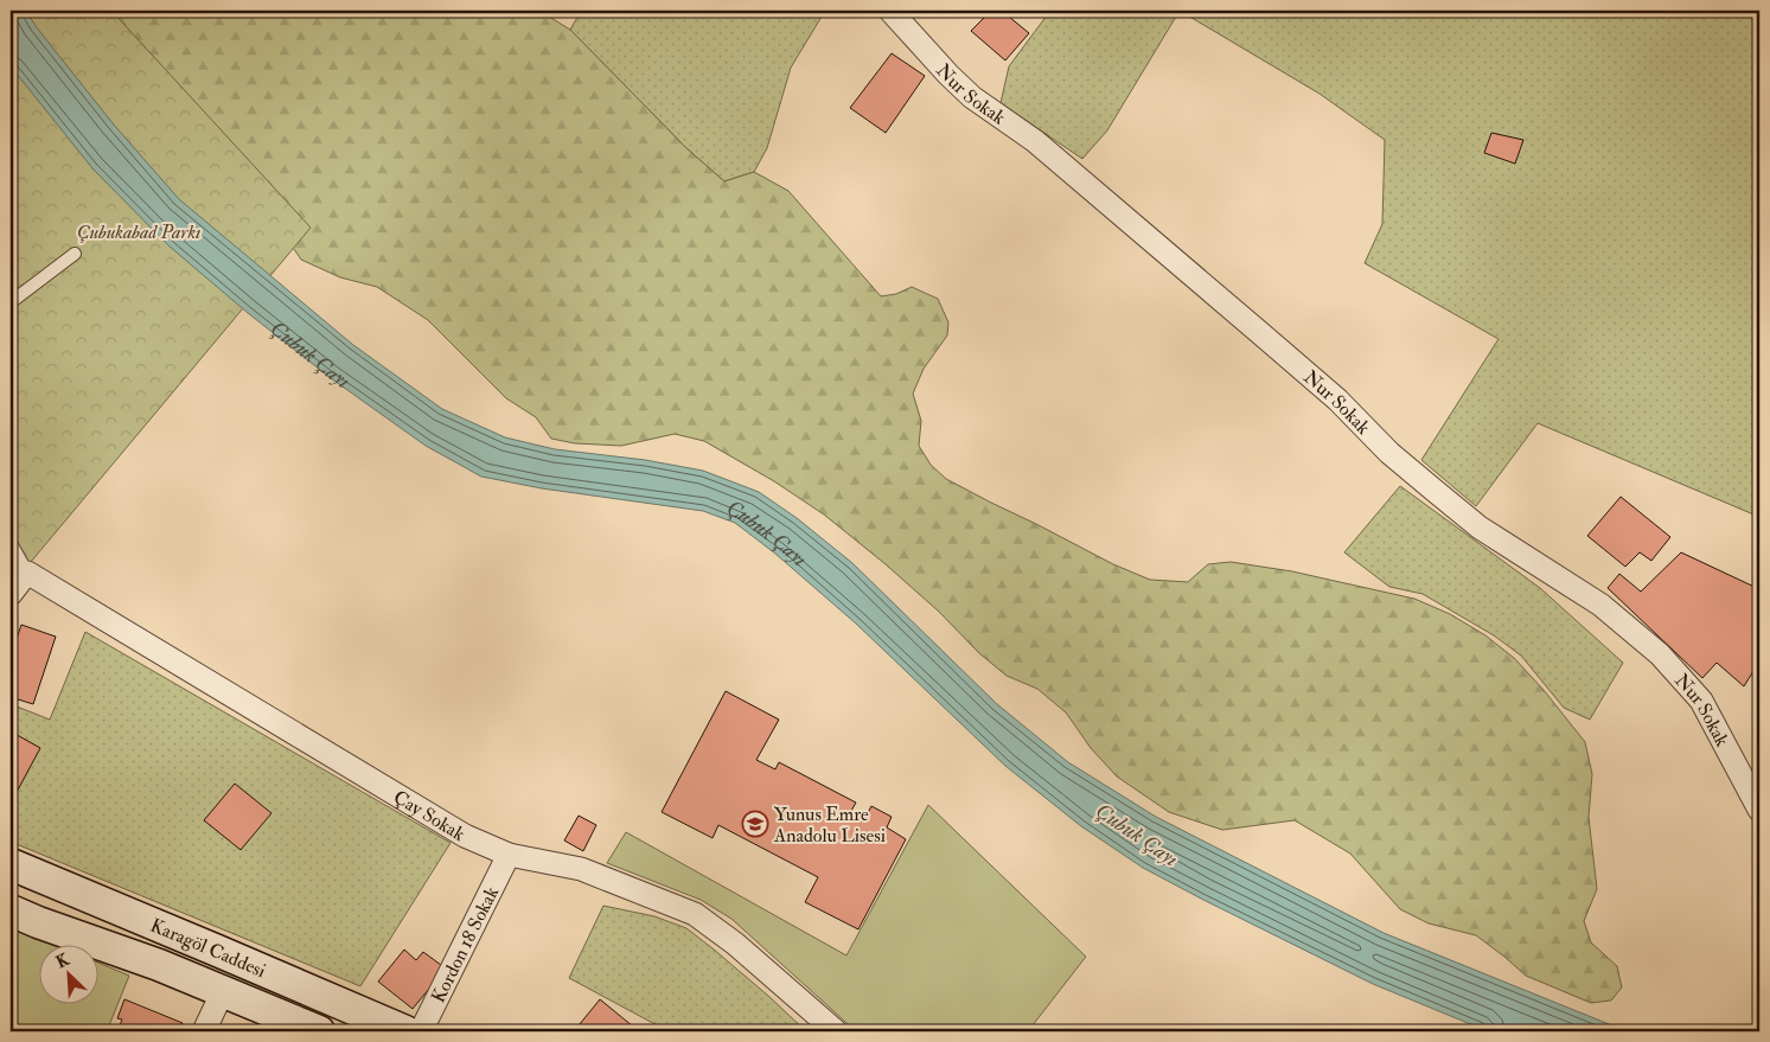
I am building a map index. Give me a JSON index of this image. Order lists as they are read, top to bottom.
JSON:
{
  "streets": {
    "main road": ["Karagöl Caddesi"],
    "street": ["Nur Sokak", "Çay Sokak", "Kordon 18 Sokak"]
  },
  "crossings": [
    ["Çay Sokak", "Kordon 18 Sokak"]
  ],
  "water": ["Çubuk Çayı"],
  "parks": ["Çubukabad Parkı"],
  "places": {
    "school or university": ["Yunus Emre Anadolu Lisesi"]
  },
  "north": "top left"
}
